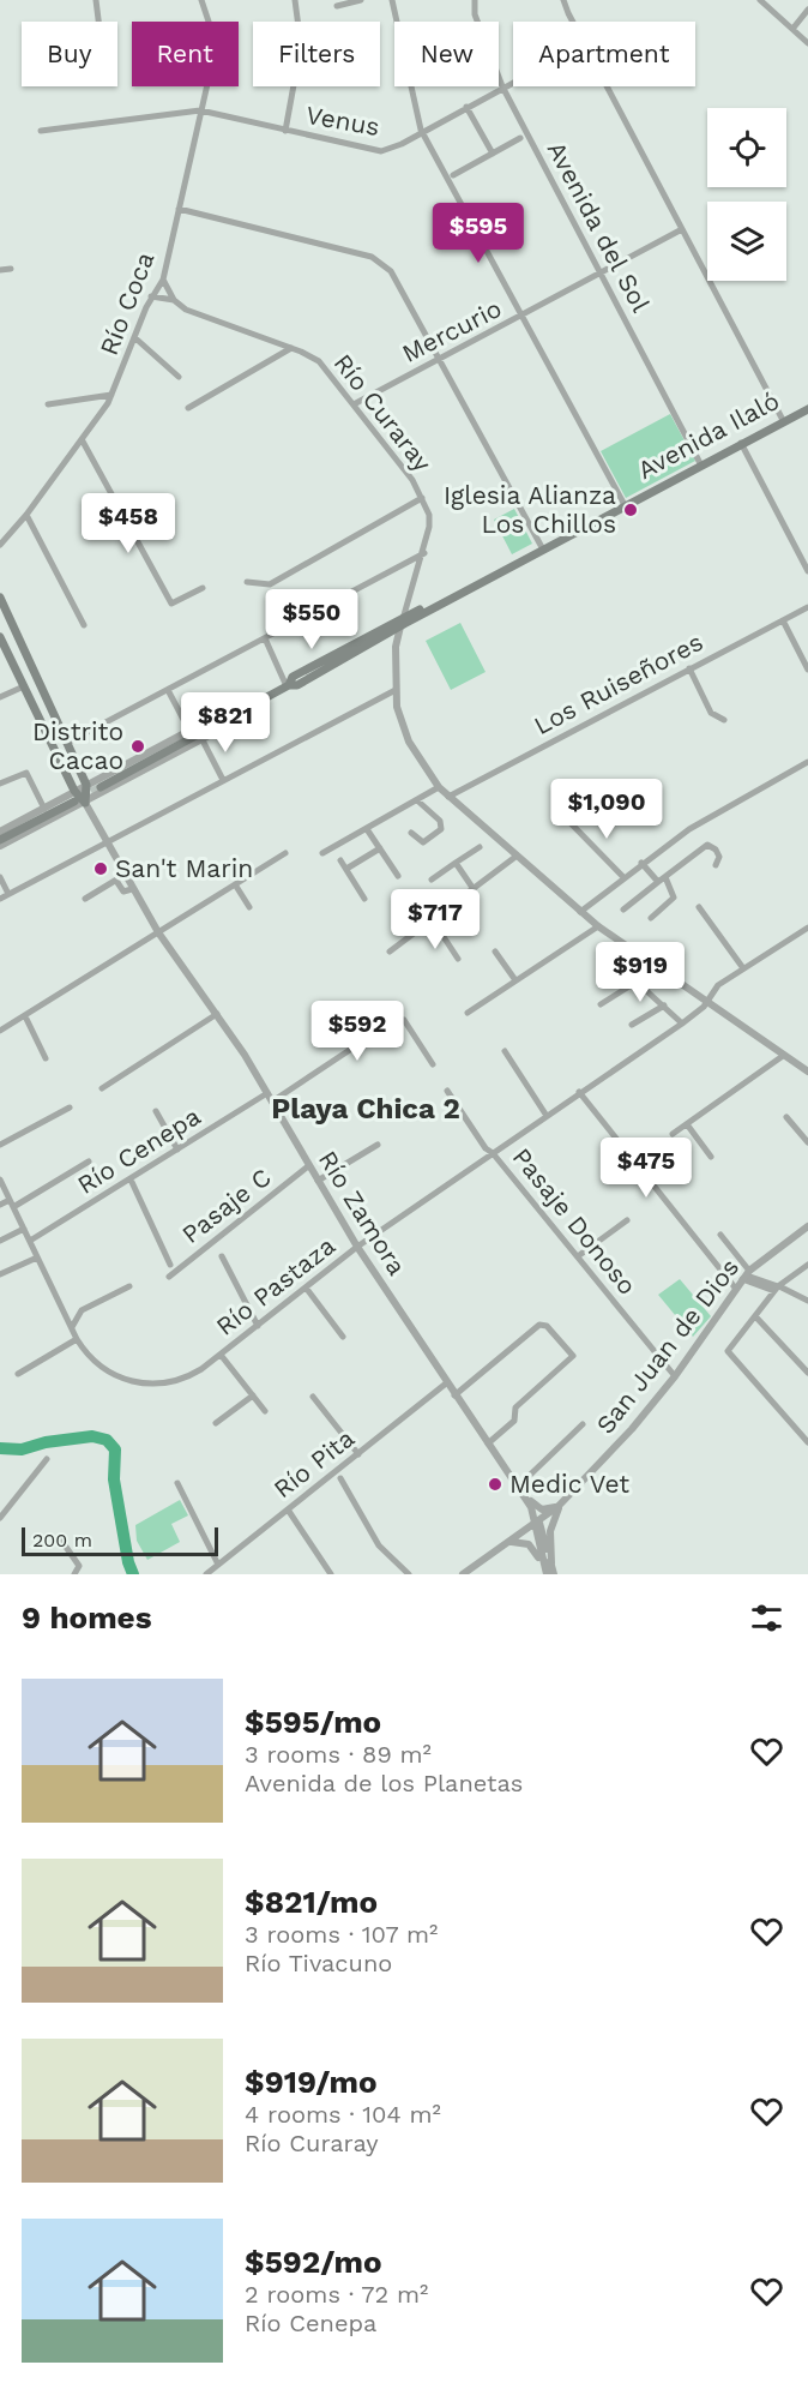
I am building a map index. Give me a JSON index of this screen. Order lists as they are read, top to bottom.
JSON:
{
  "streets": {
    "main road": ["Avenida Ilaló"],
    "street": [
      "Venus",
      "Avenida del Sol",
      "Río Coca",
      "Mercurio",
      "Río Curaray",
      "Los Ruiseñores",
      "Río Cenepa",
      "Pasaje C",
      "Río Zamora",
      "Pasaje Donoso",
      "Río Pastaza",
      "San Juan de Dios",
      "Río Pita"
    ]
  },
  "crossings": [
    ["Venus", "Avenida del Sol"],
    ["Venus", "Río Coca"],
    ["Avenida del Sol", "Mercurio"],
    ["Avenida del Sol", "Avenida Ilaló"],
    ["Mercurio", "Río Curaray"],
    ["Río Curaray", "Avenida Ilaló"],
    ["Río Curaray", "Los Ruiseñores"],
    ["Río Curaray", "Río Pastaza"],
    ["Río Cenepa", "Río Zamora"],
    ["Río Cenepa", "Río Pastaza"],
    ["Pasaje C", "Río Zamora"],
    ["Río Zamora", "Río Pastaza"],
    ["Río Zamora", "San Juan de Dios"],
    ["Río Zamora", "Río Pita"],
    ["Pasaje Donoso", "Río Pastaza"],
    ["Pasaje Donoso", "San Juan de Dios"]
  ],
  "districts": ["Playa Chica 2"],
  "places": [
    "Iglesia Alianza Los Chillos",
    "Distrito Cacao",
    "San't Marin",
    "Medic Vet"
  ],
  "scale_bar": "200 m",
  "page": {
    "chip": [
      "Buy",
      "Rent",
      "Filters",
      "New",
      "Apartment"
    ],
    "price": [
      "$595",
      "$458",
      "$550",
      "$821",
      "$1,090",
      "$717",
      "$919",
      "$592",
      "$475"
    ],
    "scale": "200 m",
    "heading": "9 homes",
    "list": [
      {
        "name": "$595/mo",
        "note": "3 rooms · 89 m² · Avenida de los Planetas"
      },
      {
        "name": "$821/mo",
        "note": "3 rooms · 107 m² · Río Tivacuno"
      },
      {
        "name": "$919/mo",
        "note": "4 rooms · 104 m² · Río Curaray"
      },
      {
        "name": "$592/mo",
        "note": "2 rooms · 72 m² · Río Cenepa"
      }
    ]
  }
}
